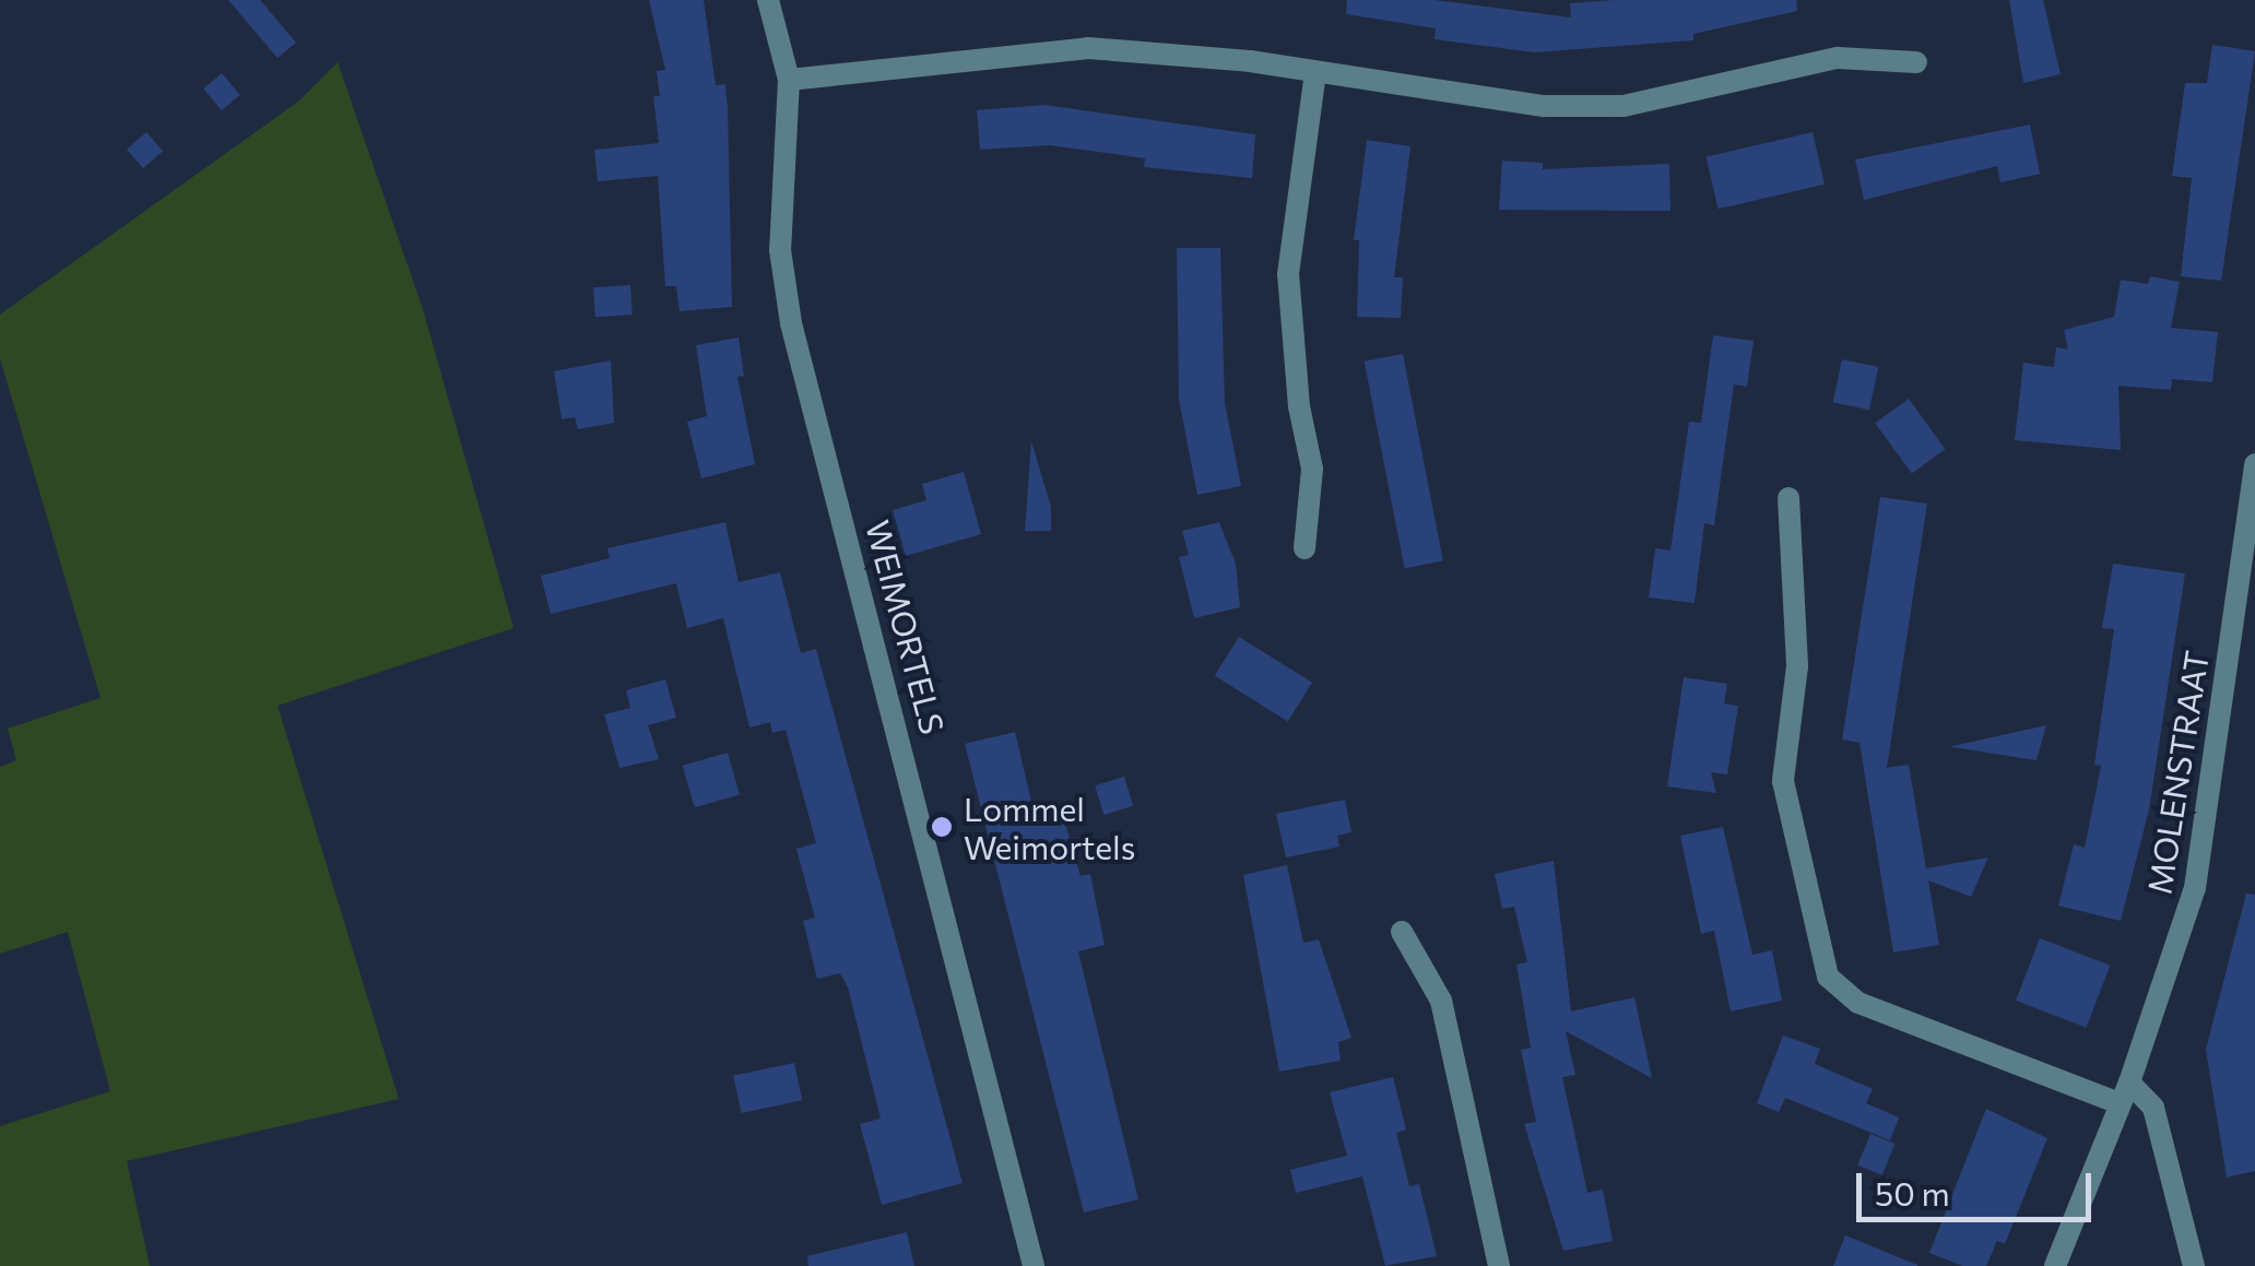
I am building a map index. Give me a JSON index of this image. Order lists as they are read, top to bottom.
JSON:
{
  "streets": {
    "street": ["WEIMORTELS", "MOLENSTRAAT"]
  },
  "places": ["Lommel Weimortels"],
  "scale_bar": "50 m"
}
